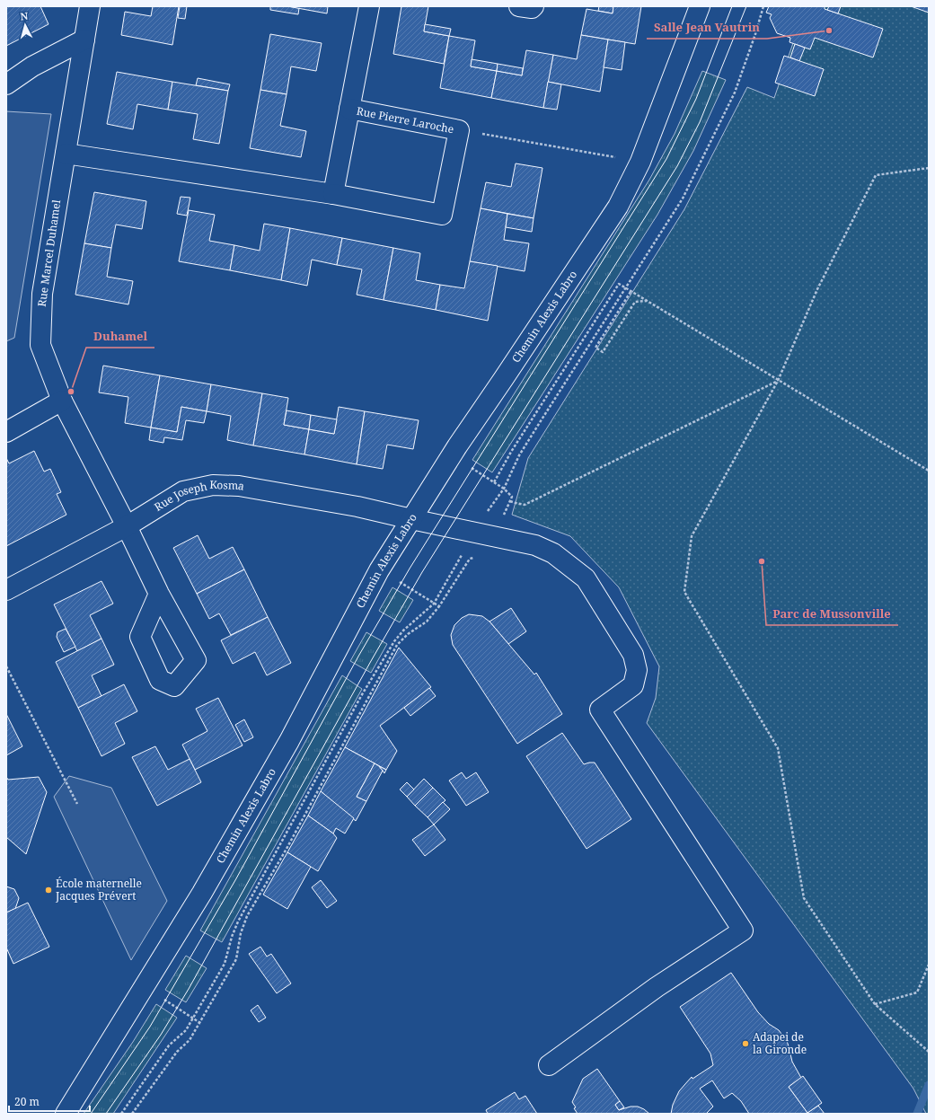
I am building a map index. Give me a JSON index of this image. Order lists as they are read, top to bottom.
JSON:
{
  "streets": {
    "street": [
      "Rue Pierre Laroche",
      "Rue Marcel Duhamel",
      "Chemin Alexis Labro",
      "Rue Joseph Kosma"
    ]
  },
  "crossings": [
    ["Rue Pierre Laroche", "Rue Marcel Duhamel"],
    ["Rue Marcel Duhamel", "Rue Joseph Kosma"],
    ["Chemin Alexis Labro", "Rue Joseph Kosma"]
  ],
  "places": [
    "Salle Jean Vautrin",
    "Duhamel",
    "Parc de Mussonville",
    "École maternelle Jacques Prévert",
    "Adapei de la Gironde"
  ],
  "scale_bar": "20 m",
  "north": "top"
}
